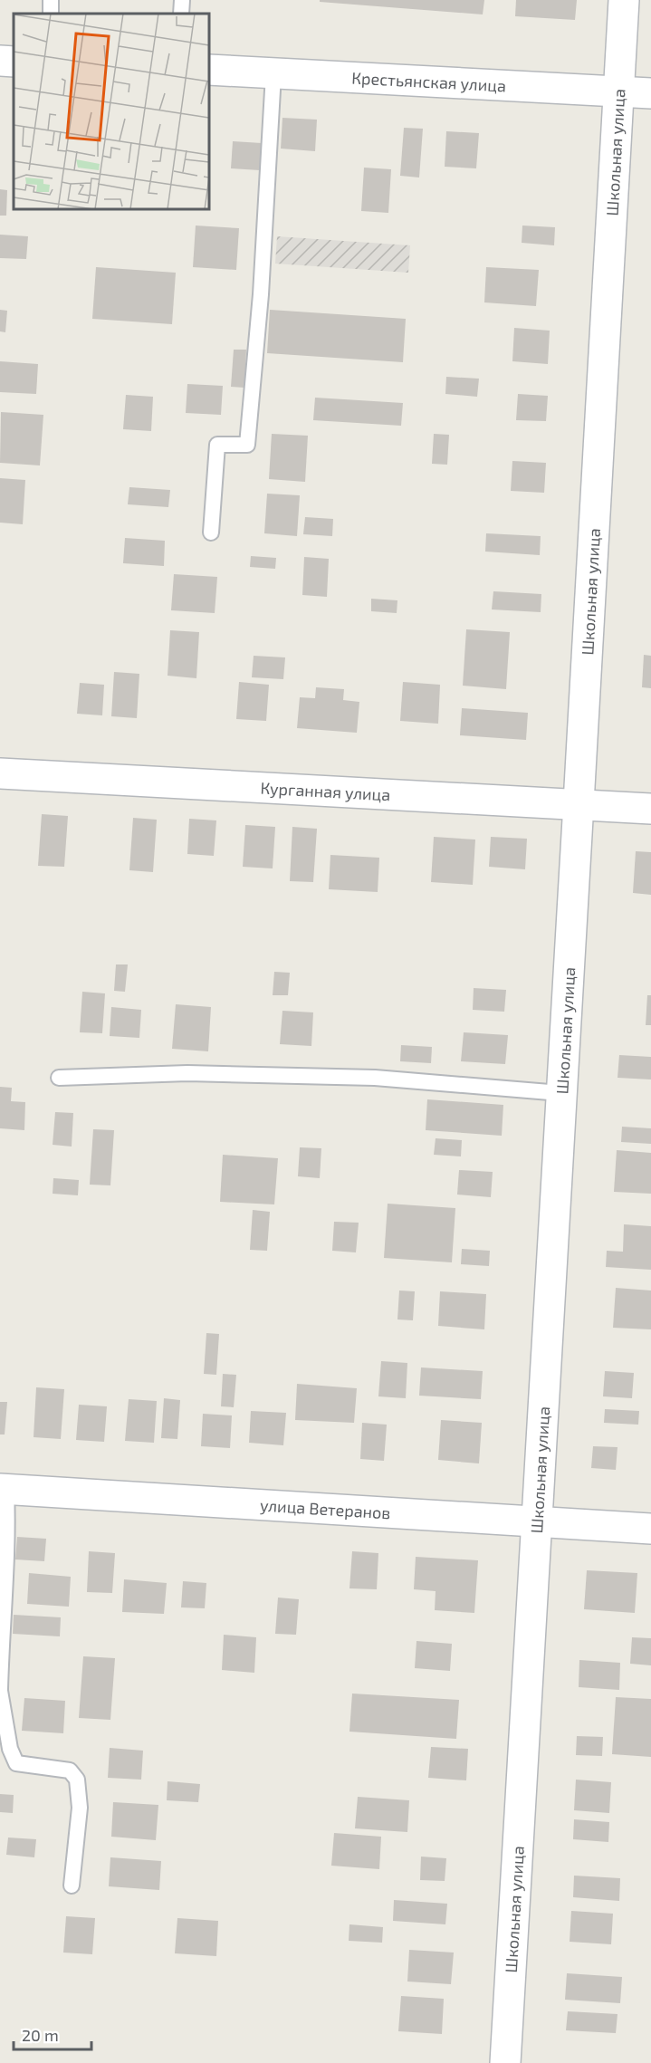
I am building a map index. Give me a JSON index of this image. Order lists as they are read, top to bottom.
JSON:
{
  "streets": {
    "street": [
      "Крестьянская улица",
      "Школьная улица",
      "Курганная улица",
      "улица Ветеранов"
    ]
  },
  "crossings": [
    ["Крестьянская улица", "Школьная улица"],
    ["Школьная улица", "Курганная улица"],
    ["Школьная улица", "улица Ветеранов"]
  ],
  "scale_bar": "20 m"
}
